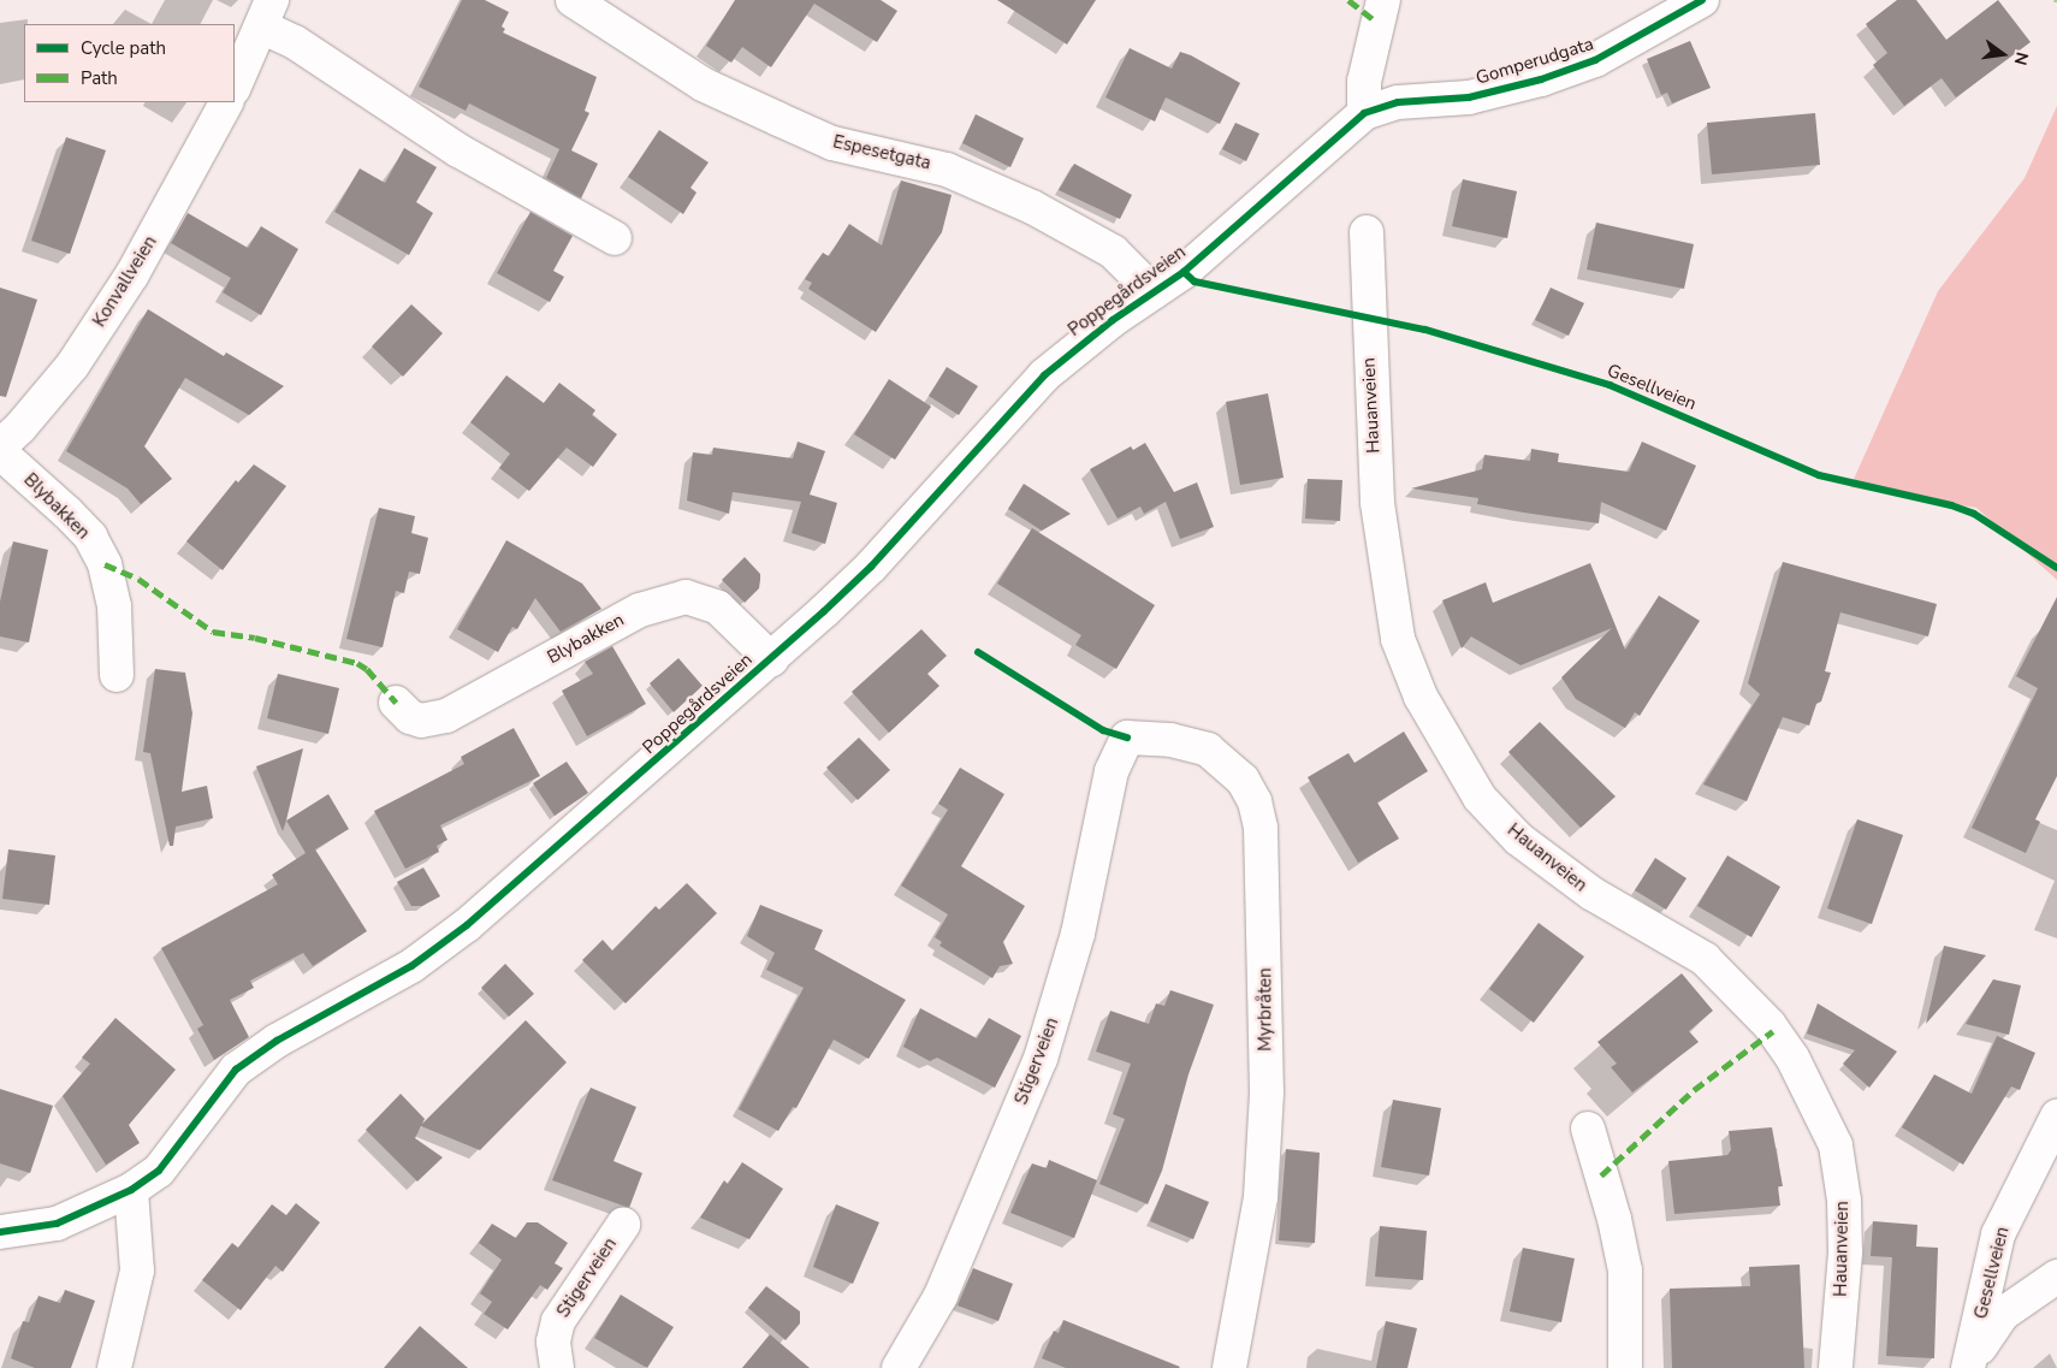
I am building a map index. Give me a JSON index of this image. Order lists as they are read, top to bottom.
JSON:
{
  "streets": {
    "street": [
      "Gomperudgata",
      "Espesetgata",
      "Konvallveien",
      "Poppegårdsveien",
      "Gesellveien",
      "Hauanveien",
      "Blybakken",
      "Myrbråten",
      "Stigerveien"
    ]
  },
  "crossings": [
    ["Gomperudgata", "Poppegårdsveien"],
    ["Espesetgata", "Poppegårdsveien"],
    ["Poppegårdsveien", "Blybakken"],
    ["Myrbråten", "Stigerveien"]
  ],
  "legend": ["Cycle path", "Path"],
  "north": "right"
}
